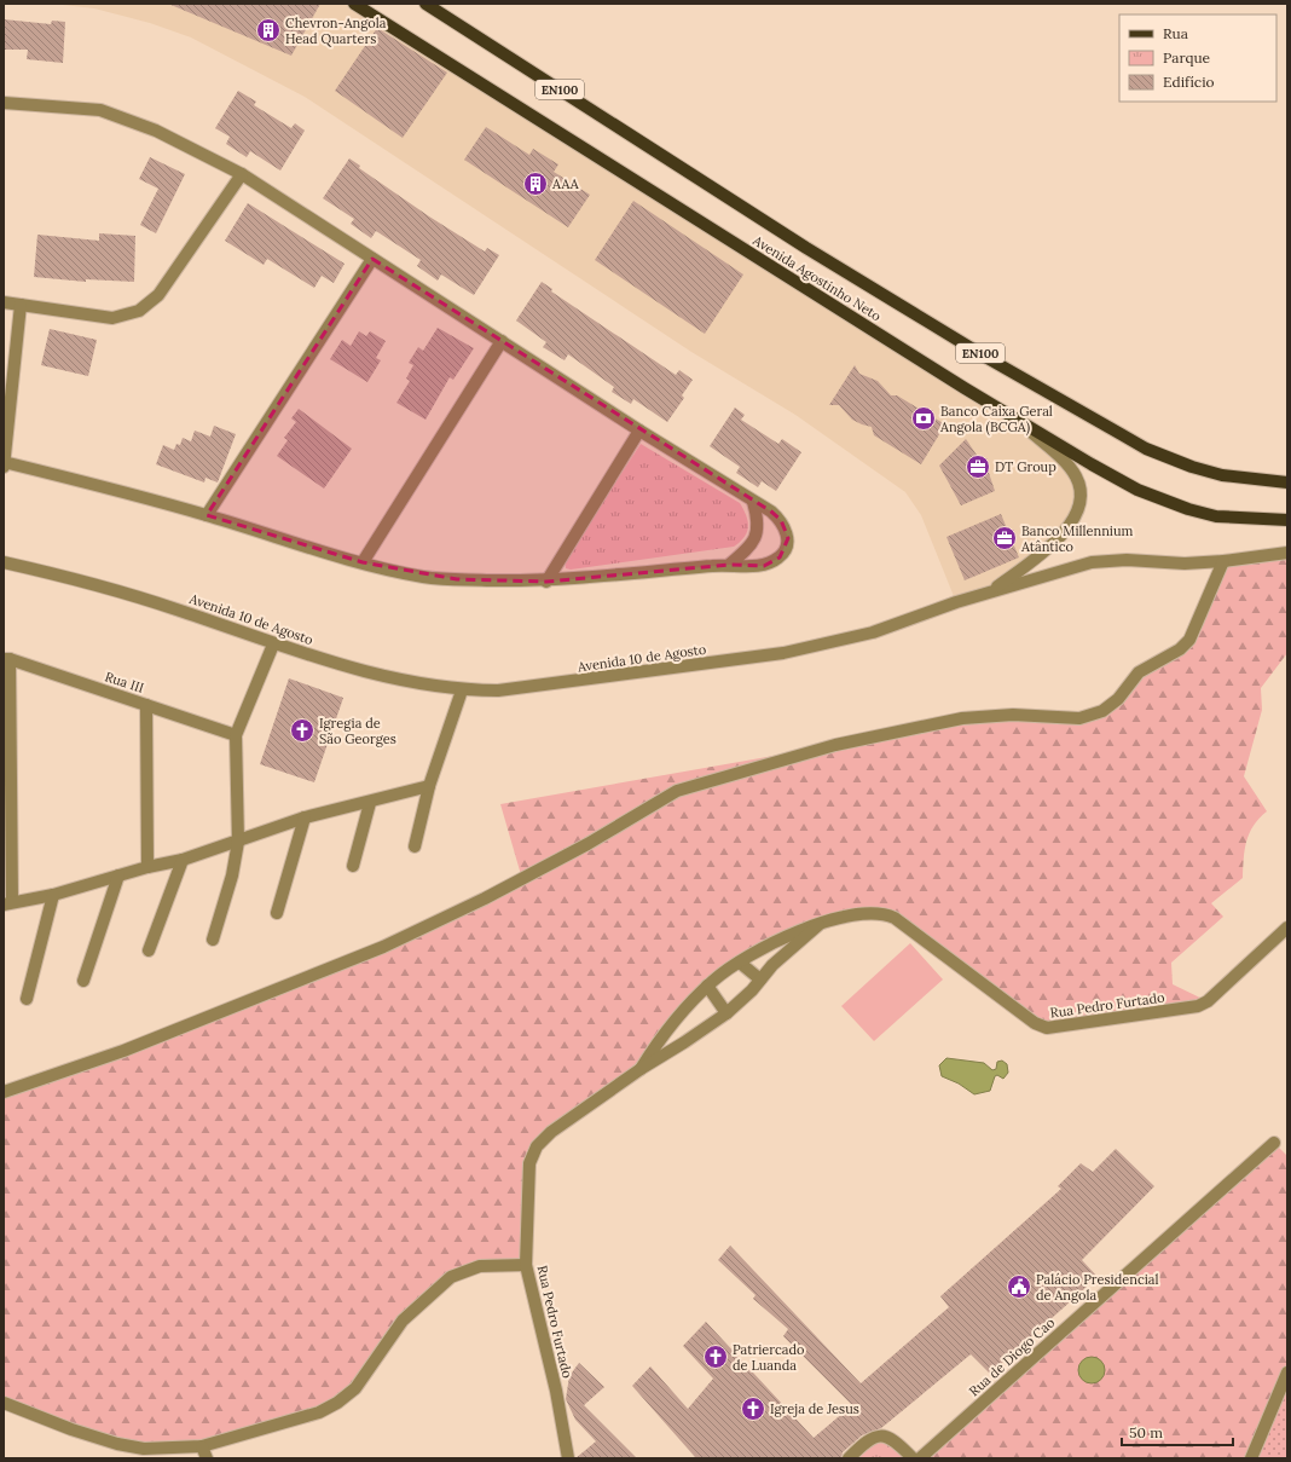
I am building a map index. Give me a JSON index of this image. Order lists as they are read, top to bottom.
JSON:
{
  "streets": {
    "main road": ["EN100", "Avenida Agostinho Neto"],
    "street": [
      "Avenida 10 de Agosto",
      "Rua III",
      "Rua Pedro Furtado",
      "Rua de Diogo Cao"
    ]
  },
  "places": {
    "building": ["Chevron-Angola Head Quarters", "AAA"],
    "bank": ["Banco Caixa Geral Angola (BCGA)"],
    "office": ["DT Group", "Banco Millennium Atântico"],
    "church": ["Igregia de São Georges", "Patriercado de Luanda", "Igreja de Jesus"],
    "public building": ["Palácio Presidencial de Angola"]
  },
  "legend": ["Rua", "Parque", "Edifício"],
  "scale_bar": "50 m"
}
